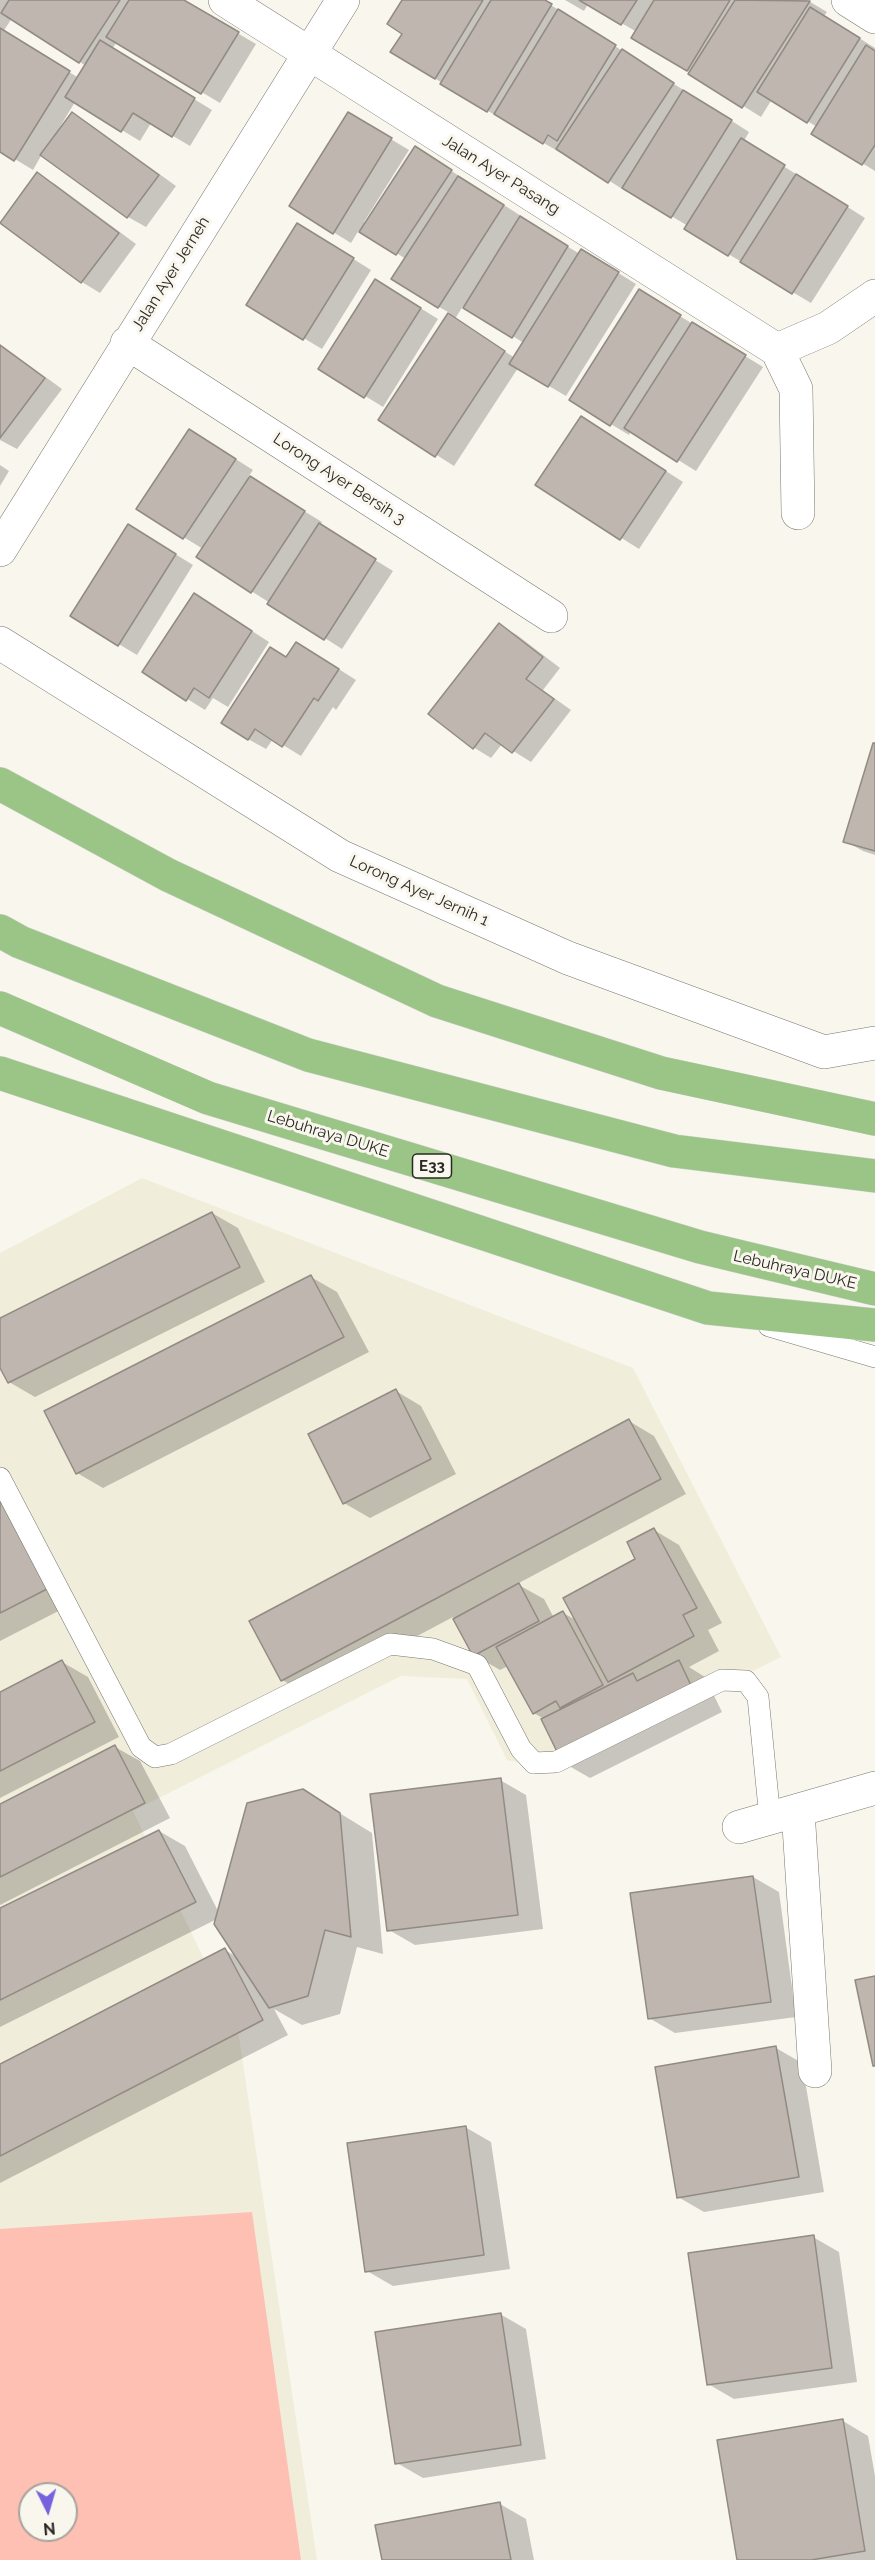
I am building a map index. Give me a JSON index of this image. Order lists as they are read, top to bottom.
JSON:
{
  "streets": {
    "highway": ["Lebuhraya DUKE", "E33"],
    "street": [
      "Jalan Ayer Pasang",
      "Jalan Ayer Jerneh",
      "Lorong Ayer Bersih 3",
      "Lorong Ayer Jernih 1"
    ]
  },
  "crossings": [
    ["Jalan Ayer Pasang", "Jalan Ayer Jerneh"],
    ["Jalan Ayer Jerneh", "Lorong Ayer Bersih 3"]
  ],
  "north": "bottom"
}
